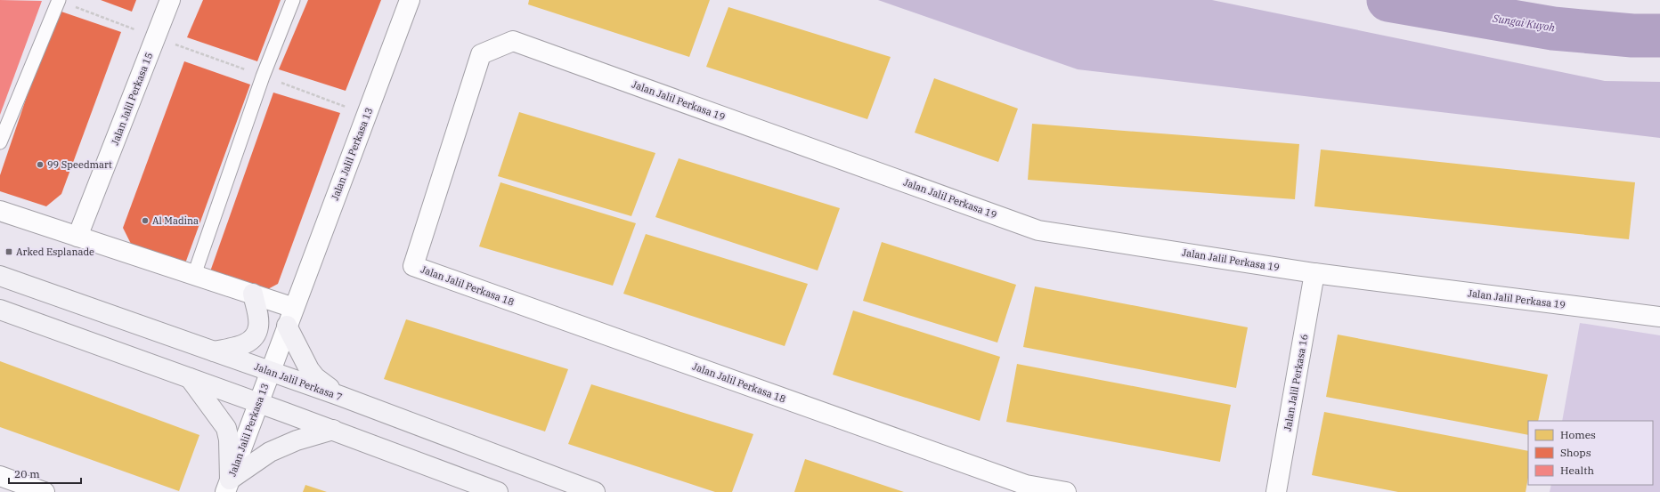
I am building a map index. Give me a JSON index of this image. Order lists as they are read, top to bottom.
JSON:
{
  "streets": {
    "street": [
      "Jalan Jalil Perkasa 15",
      "Jalan Jalil Perkasa 19",
      "Jalan Jalil Perkasa 13",
      "Jalan Jalil Perkasa 18",
      "Jalan Jalil Perkasa 7",
      "Jalan Jalil Perkasa 16"
    ]
  },
  "crossings": [
    ["Jalan Jalil Perkasa 19", "Jalan Jalil Perkasa 18"],
    ["Jalan Jalil Perkasa 19", "Jalan Jalil Perkasa 16"],
    ["Jalan Jalil Perkasa 13", "Jalan Jalil Perkasa 7"]
  ],
  "water": ["Sungai Kuyoh"],
  "places": {
    "other": ["99 Speedmart", "Al Madina"],
    "transit": ["Arked Esplanade"]
  },
  "legend": ["Homes", "Shops", "Health"],
  "scale_bar": "20 m"
}
